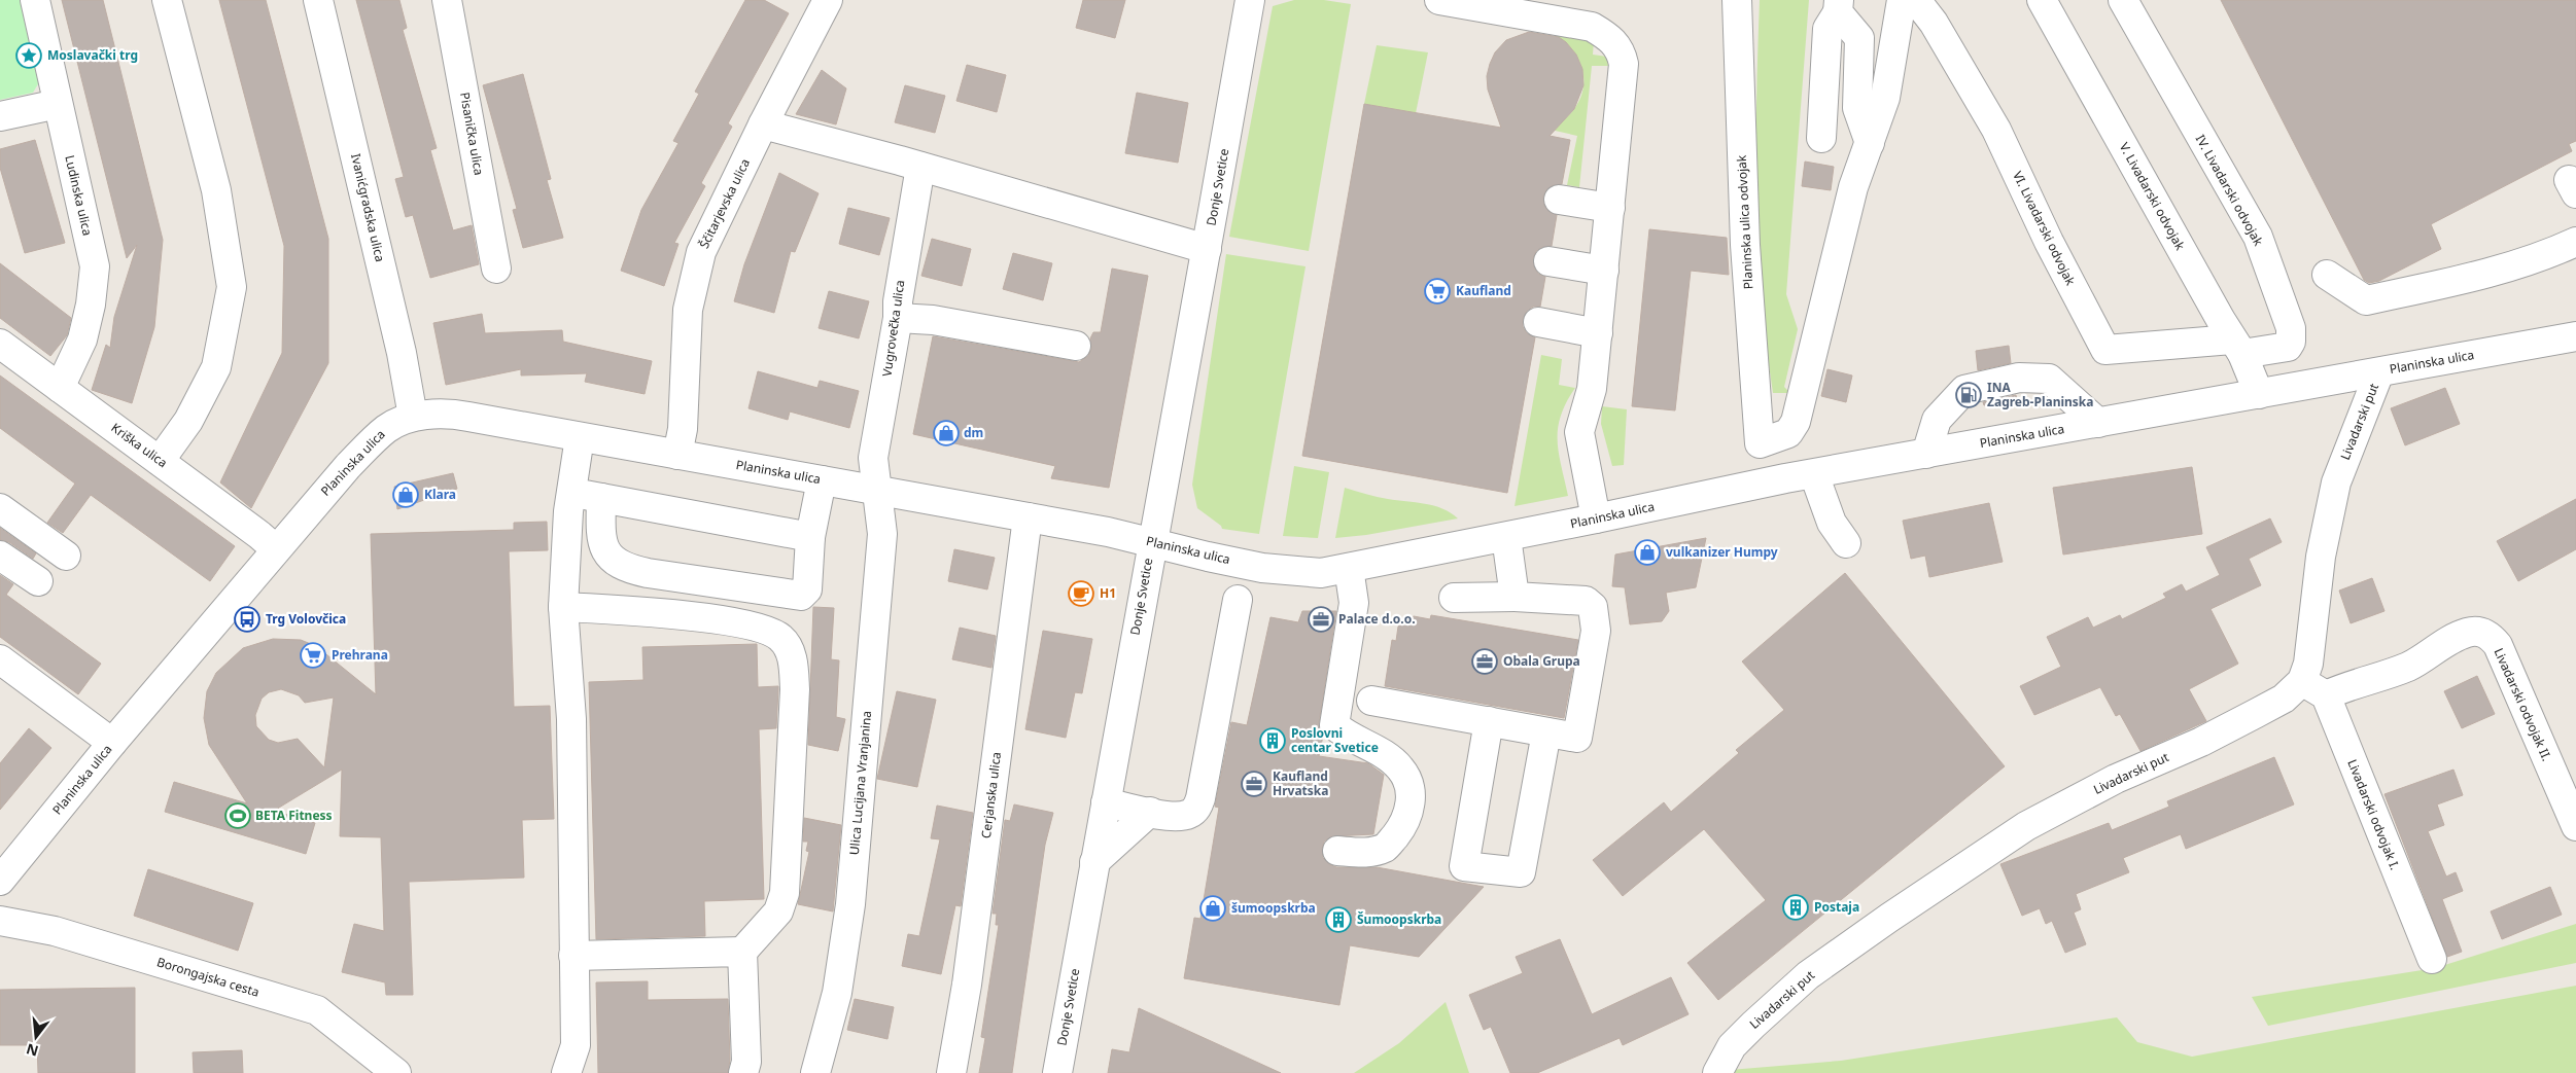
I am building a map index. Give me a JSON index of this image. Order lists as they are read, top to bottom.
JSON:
{
  "streets": {
    "street": [
      "Pisanička ulica",
      "Donje Svetice",
      "IV. Livadarski odvojak",
      "Ludinska ulica",
      "V. Livadarski odvojak",
      "Ščitarjevska ulica",
      "Ivanićgradska ulica",
      "Planinska ulica odvojak",
      "VI. Livadarski odvojak",
      "Vugrovečka ulica",
      "Planinska ulica",
      "Livadarski put",
      "Kriška ulica",
      "Livadarski odvojak II.",
      "Ulica Lucijana Vranjanina",
      "Cerjanska ulica",
      "Livadarski odvojak I.",
      "Borongajska cesta"
    ]
  },
  "crossings": [
    ["Donje Svetice", "Planinska ulica"],
    ["IV. Livadarski odvojak", "V. Livadarski odvojak"],
    ["IV. Livadarski odvojak", "VI. Livadarski odvojak"],
    ["Ludinska ulica", "Kriška ulica"],
    ["V. Livadarski odvojak", "VI. Livadarski odvojak"],
    ["V. Livadarski odvojak", "Planinska ulica"],
    ["Ščitarjevska ulica", "Planinska ulica"],
    ["Ivanićgradska ulica", "Planinska ulica"],
    ["Planinska ulica odvojak", "Planinska ulica"],
    ["Vugrovečka ulica", "Planinska ulica"],
    ["Vugrovečka ulica", "Ulica Lucijana Vranjanina"],
    ["Planinska ulica", "Livadarski put"],
    ["Planinska ulica", "Kriška ulica"],
    ["Planinska ulica", "Ulica Lucijana Vranjanina"],
    ["Planinska ulica", "Cerjanska ulica"],
    ["Livadarski put", "Livadarski odvojak II."],
    ["Livadarski put", "Livadarski odvojak I."],
    ["Livadarski odvojak II.", "Livadarski odvojak I."]
  ],
  "places": {
    "place": ["Moslavački trg"],
    "supermarket": ["Kaufland", "Prehrana"],
    "fuel station": ["INA Zagreb-Planinska"],
    "shop": [
      "dm",
      "Klara",
      "vulkanizer Humpy",
      "šumoopskrba"
    ],
    "cafe": ["H1"],
    "bus stop": ["Trg Volovčica"],
    "office": ["Palace d.o.o.", "Obala Grupa", "Kaufland Hrvatska"],
    "building": ["Poslovni centar Svetice", "Postaja", "Šumoopskrba"],
    "sports": ["BETA Fitness"]
  },
  "north": "bottom"
}
